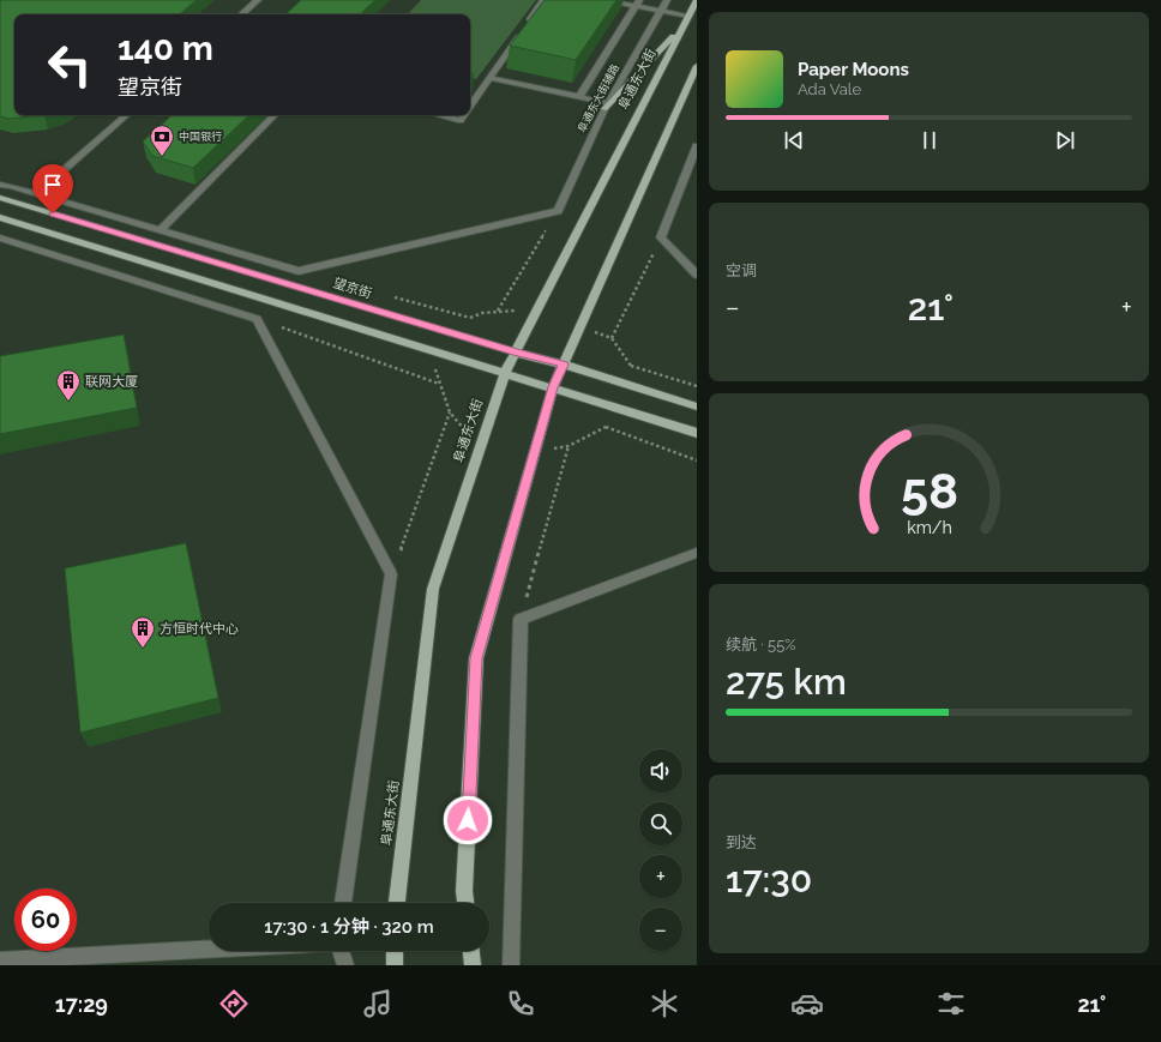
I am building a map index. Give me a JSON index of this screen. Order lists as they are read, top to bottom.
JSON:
{
  "streets": {
    "main road": ["阜通东大街", "望京街"],
    "street": ["阜通东大街辅路"]
  },
  "crossings": [
    ["阜通东大街", "望京街"]
  ],
  "places": {
    "bank": ["中国银行"],
    "building": ["联网大厦", "方恒时代中心"]
  },
  "page": {
    "turn": ["140 m", "望京街"],
    "song": ["Paper Moons", "Ada Vale"],
    "tile": [
      "空调",
      ["续航 · 55%", "275 km"],
      ["到达", "17:30"]
    ],
    "heat": ["−", "21°", "+"],
    "map_buttons": ["+", "−"],
    "limit": "60",
    "trip": "17:30 · 1 分钟 · 320 m",
    "tabs": ["17:29", "21°"],
    "gauge": ["58", "km/h"]
  }
}
